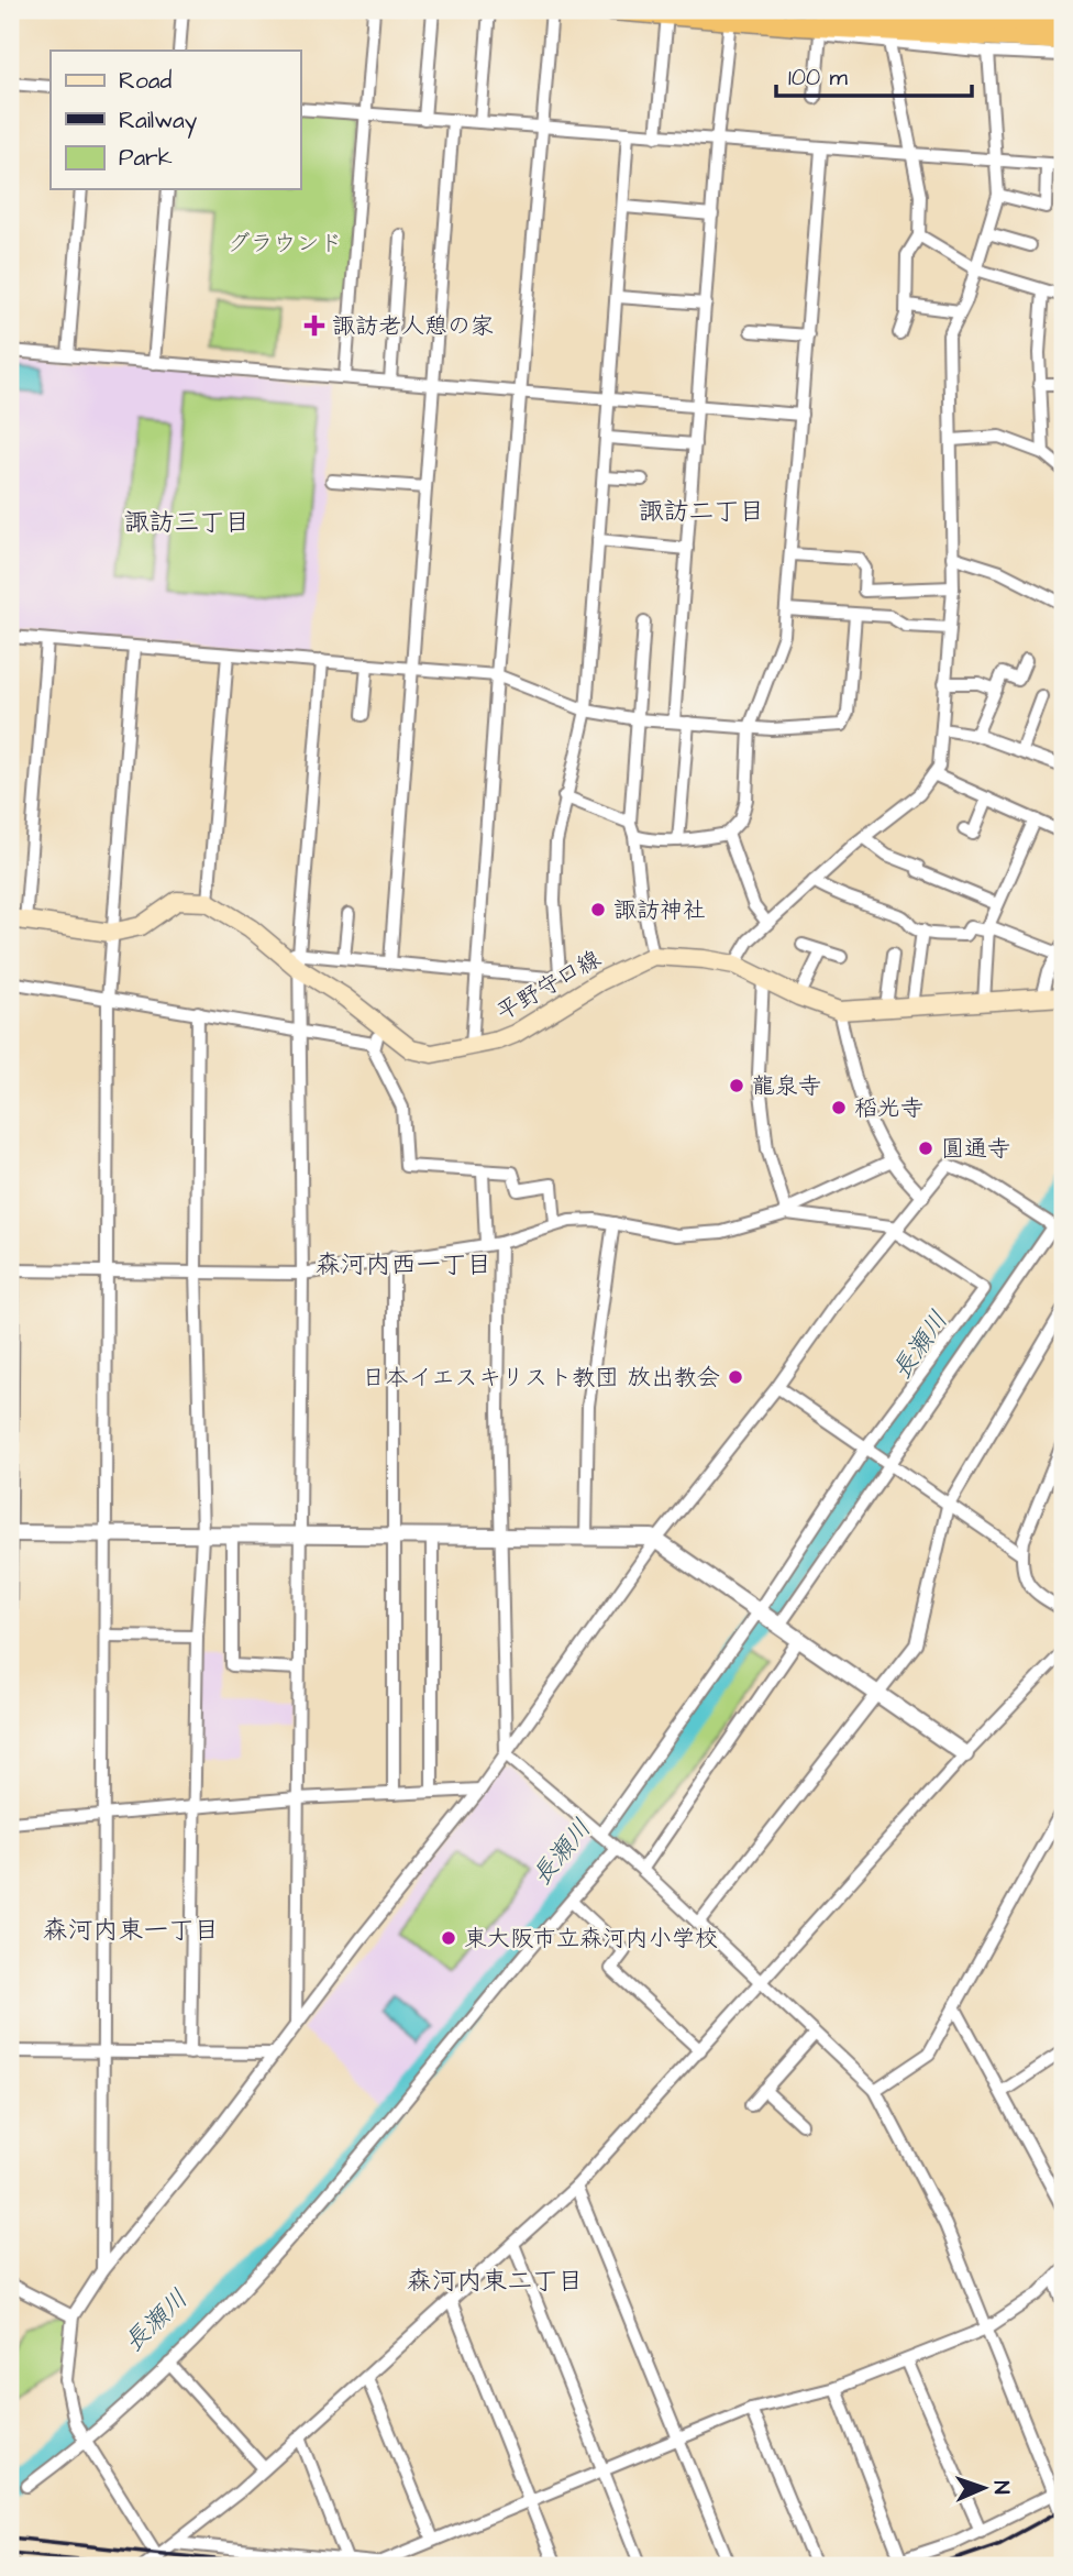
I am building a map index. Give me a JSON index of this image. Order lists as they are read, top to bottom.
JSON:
{
  "streets": {
    "main road": ["平野守口線"]
  },
  "districts": [
    "諏訪二丁目",
    "諏訪三丁目",
    "森河内西一丁目",
    "森河内東一丁目",
    "森河内東二丁目"
  ],
  "water": ["長瀬川"],
  "parks": ["グラウンド"],
  "places": {
    "health": ["諏訪老人憩の家"],
    "other": [
      "諏訪神社",
      "龍泉寺",
      "稻光寺",
      "圓通寺",
      "日本イエスキリスト教団 放出教会",
      "東大阪市立森河内小学校"
    ]
  },
  "legend": ["Road", "Railway", "Park"],
  "scale_bar": "100 m",
  "north": "right"
}
